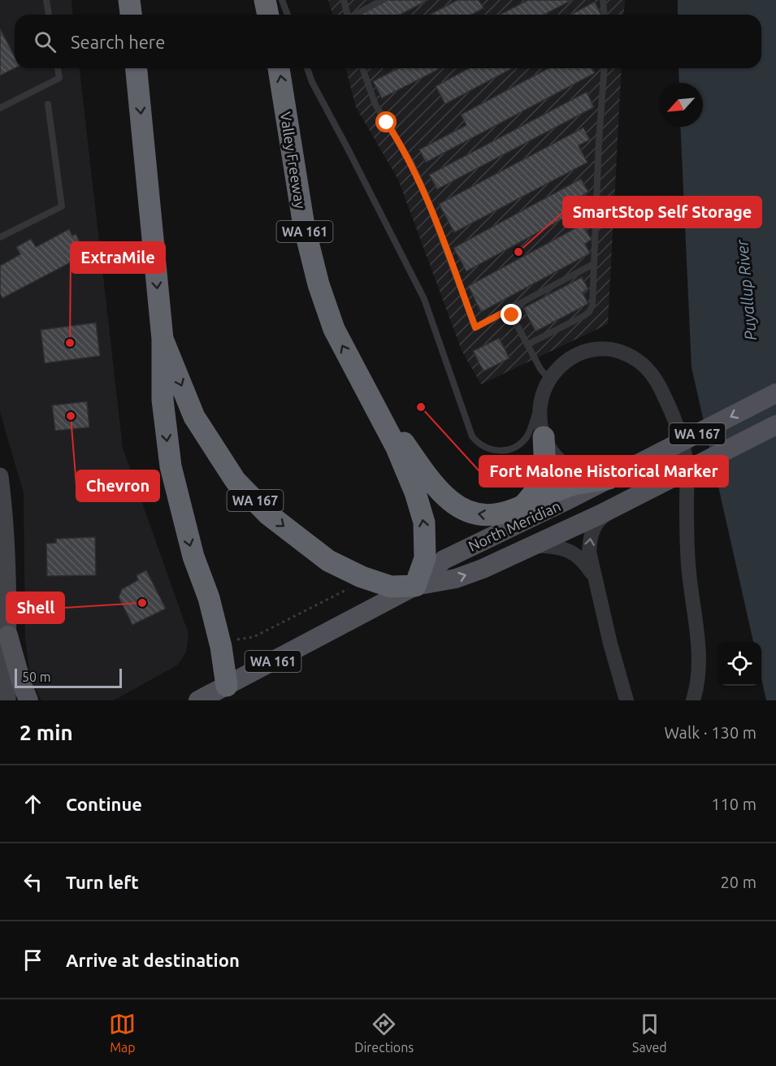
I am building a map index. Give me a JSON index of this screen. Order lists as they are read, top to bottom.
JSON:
{
  "streets": {
    "highway": ["Valley Freeway", "WA 161", "WA 167"],
    "main road": ["North Meridian"]
  },
  "crossings": [
    ["Valley Freeway", "WA 161"],
    ["Valley Freeway", "WA 167"],
    ["WA 161", "WA 167"],
    ["WA 161", "North Meridian"],
    ["WA 167", "North Meridian"]
  ],
  "water": ["Puyallup River"],
  "places": [
    "SmartStop Self Storage",
    "ExtraMile",
    "Fort Malone Historical Marker",
    "Chevron",
    "Shell"
  ],
  "scale_bar": "50 m",
  "north": "bottom left",
  "page": {
    "search": "Search here",
    "scale": "50 m",
    "heading": ["2 min", "Walk · 130 m"],
    "list": [
      ["Continue", "110 m"],
      ["Turn left", "20 m"],
      "Arrive at destination"
    ],
    "nav": ["Map", "Directions", "Saved"]
  }
}
